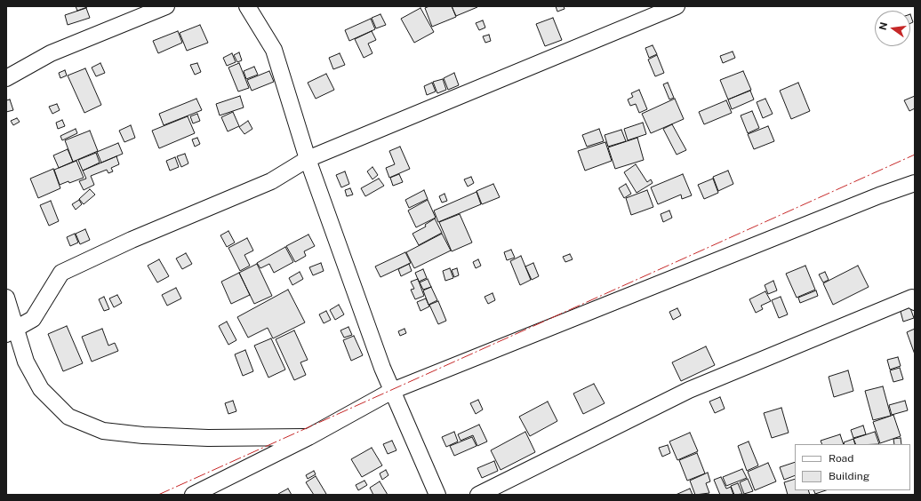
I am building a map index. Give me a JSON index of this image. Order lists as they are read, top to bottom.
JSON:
{
  "legend": ["Road", "Building"],
  "north": "left"
}
